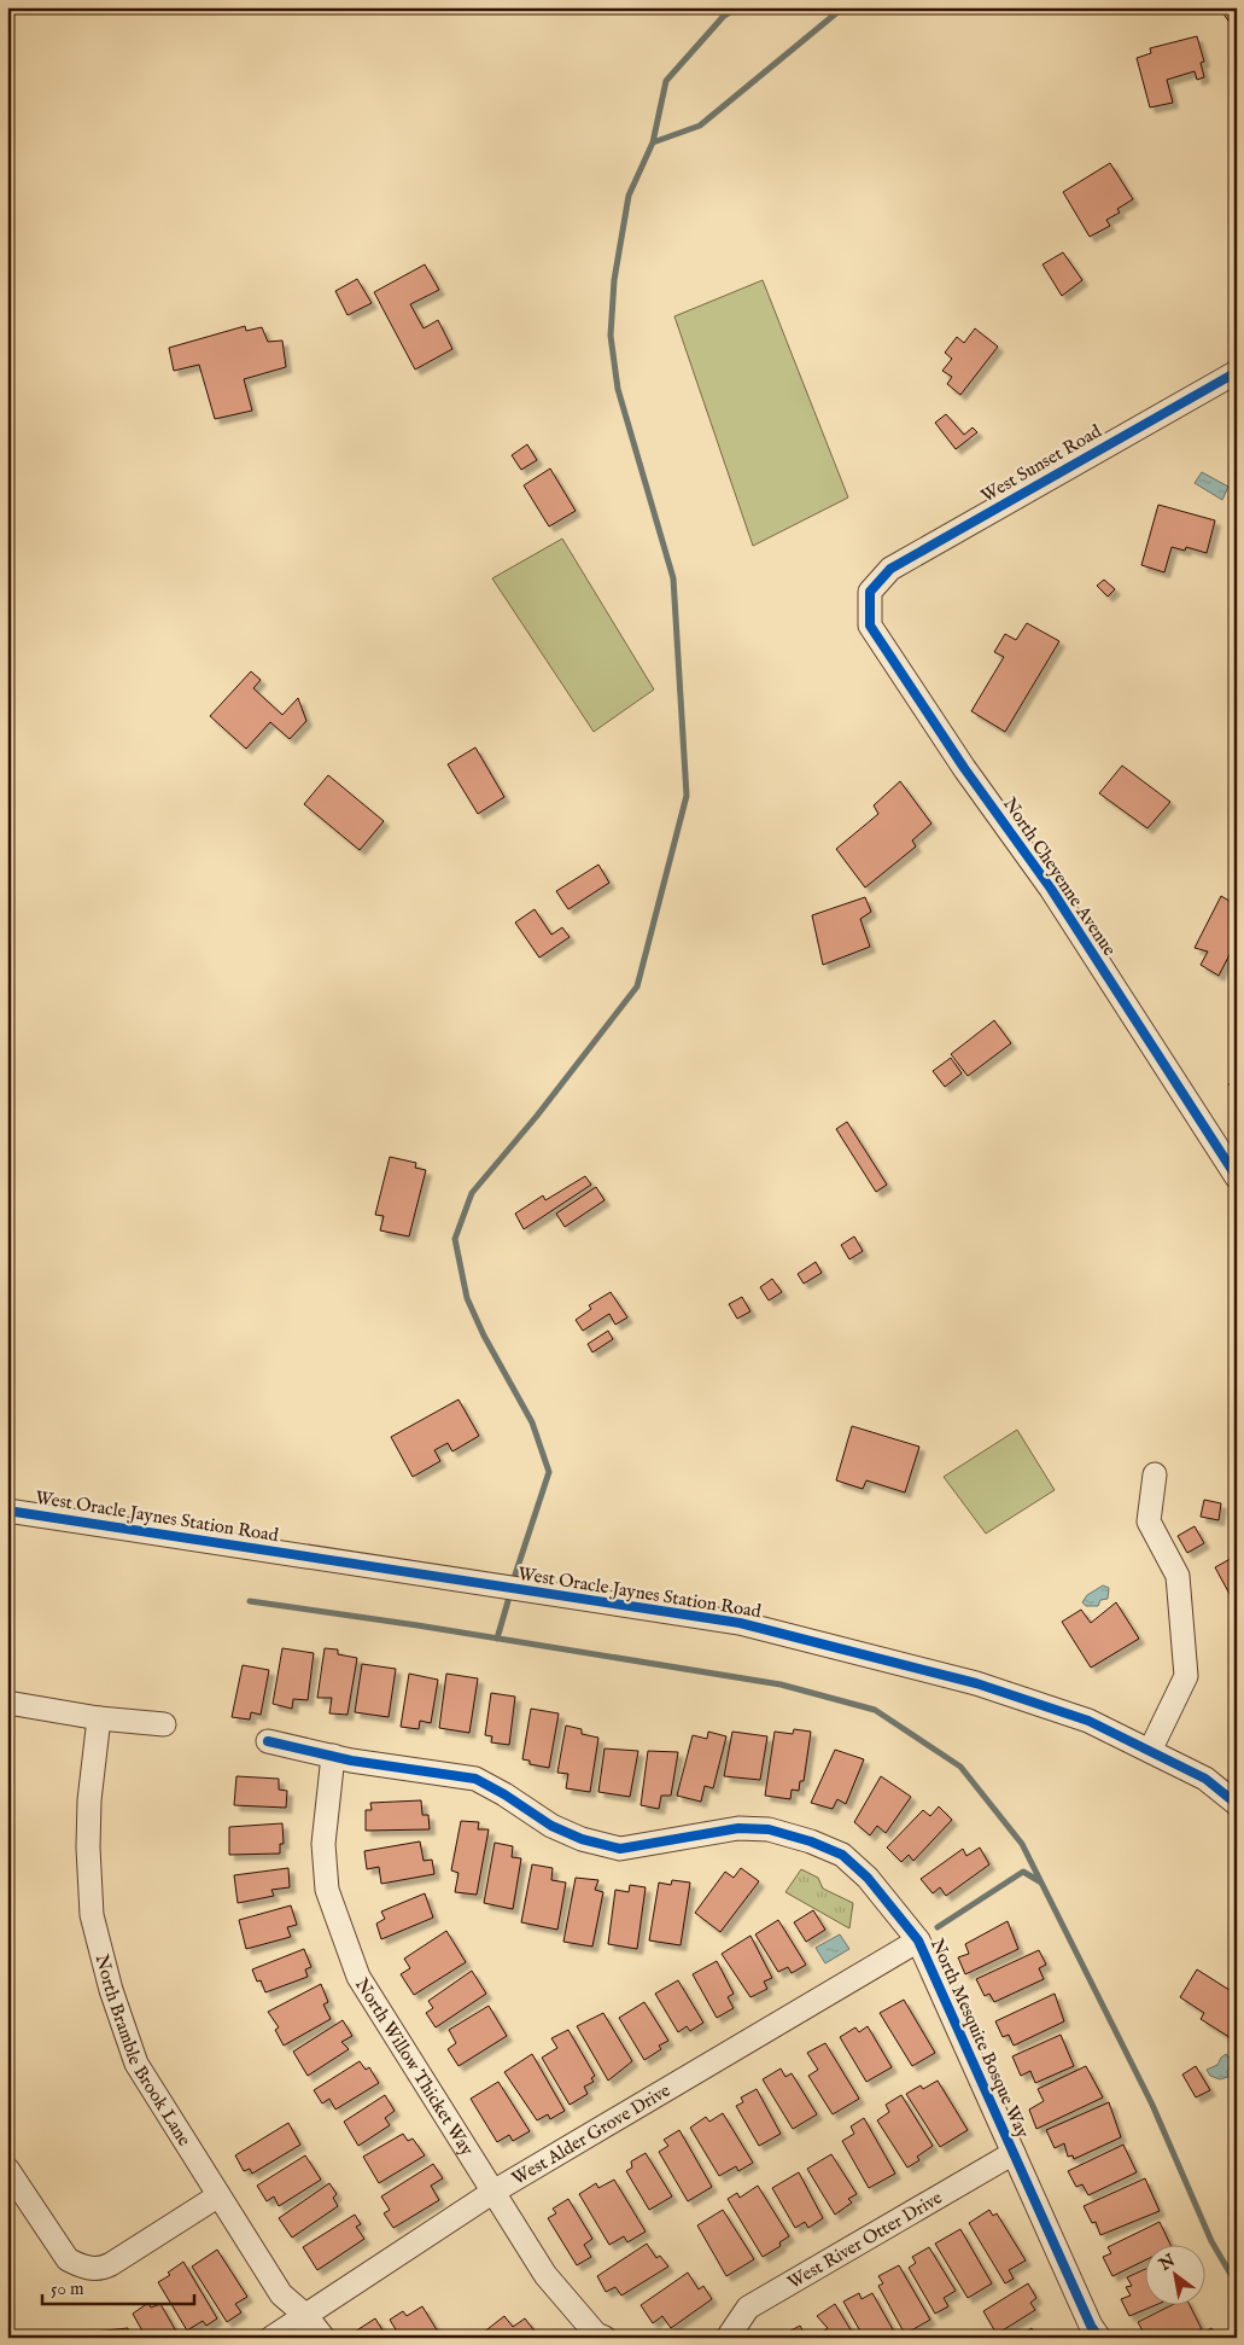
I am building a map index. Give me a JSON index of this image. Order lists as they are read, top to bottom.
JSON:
{
  "streets": {
    "street": [
      "West Sunset Road",
      "North Cheyenne Avenue",
      "West Oracle Jaynes Station Road",
      "North Mesquite Bosque Way",
      "North Bramble Brook Lane",
      "North Willow Thicket Way",
      "West Alder Grove Drive",
      "West River Otter Drive"
    ]
  },
  "crossings": [
    ["West Sunset Road", "North Cheyenne Avenue"],
    ["North Mesquite Bosque Way", "North Willow Thicket Way"],
    ["North Mesquite Bosque Way", "West Alder Grove Drive"],
    ["North Mesquite Bosque Way", "West River Otter Drive"],
    ["North Bramble Brook Lane", "West Alder Grove Drive"],
    ["North Willow Thicket Way", "West Alder Grove Drive"]
  ],
  "scale_bar": "50 m",
  "north": "top left"
}
